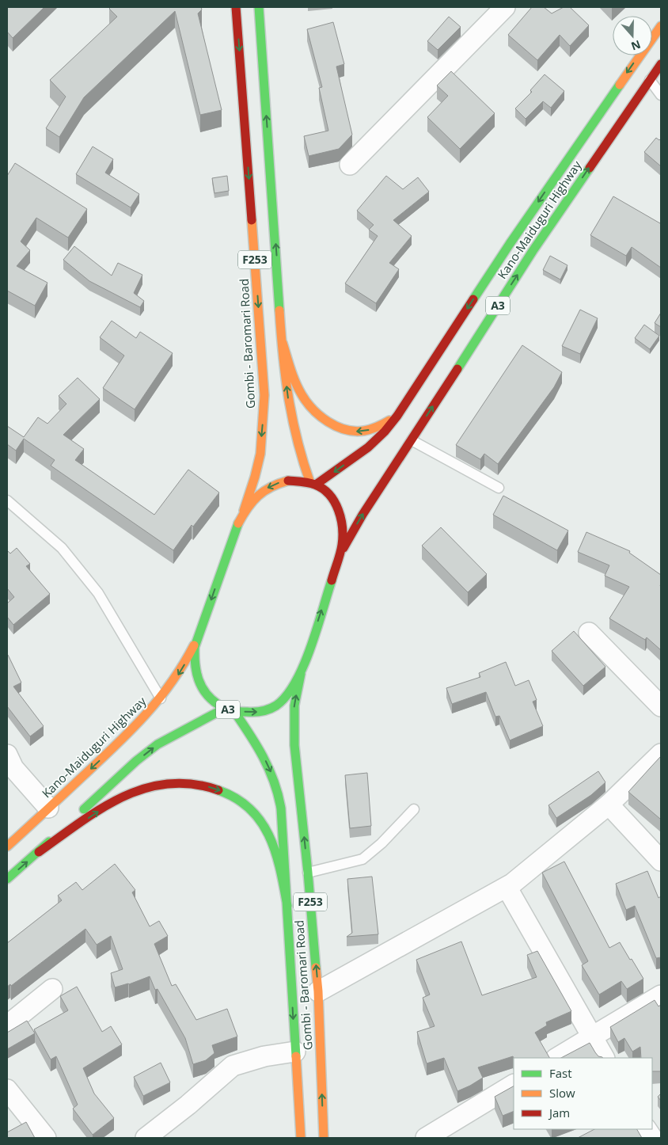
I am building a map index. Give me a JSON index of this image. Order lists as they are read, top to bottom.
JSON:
{
  "streets": {
    "main road": [
      "Kano-Maiduguri Highway",
      "F253",
      "A3",
      "Gombi - Baromari Road"
    ]
  },
  "crossings": [
    ["Kano-Maiduguri Highway", "F253"],
    ["Kano-Maiduguri Highway", "A3"],
    ["F253", "A3"],
    ["A3", "Gombi - Baromari Road"]
  ],
  "legend": ["Fast", "Slow", "Jam"],
  "north": "bottom"
}
